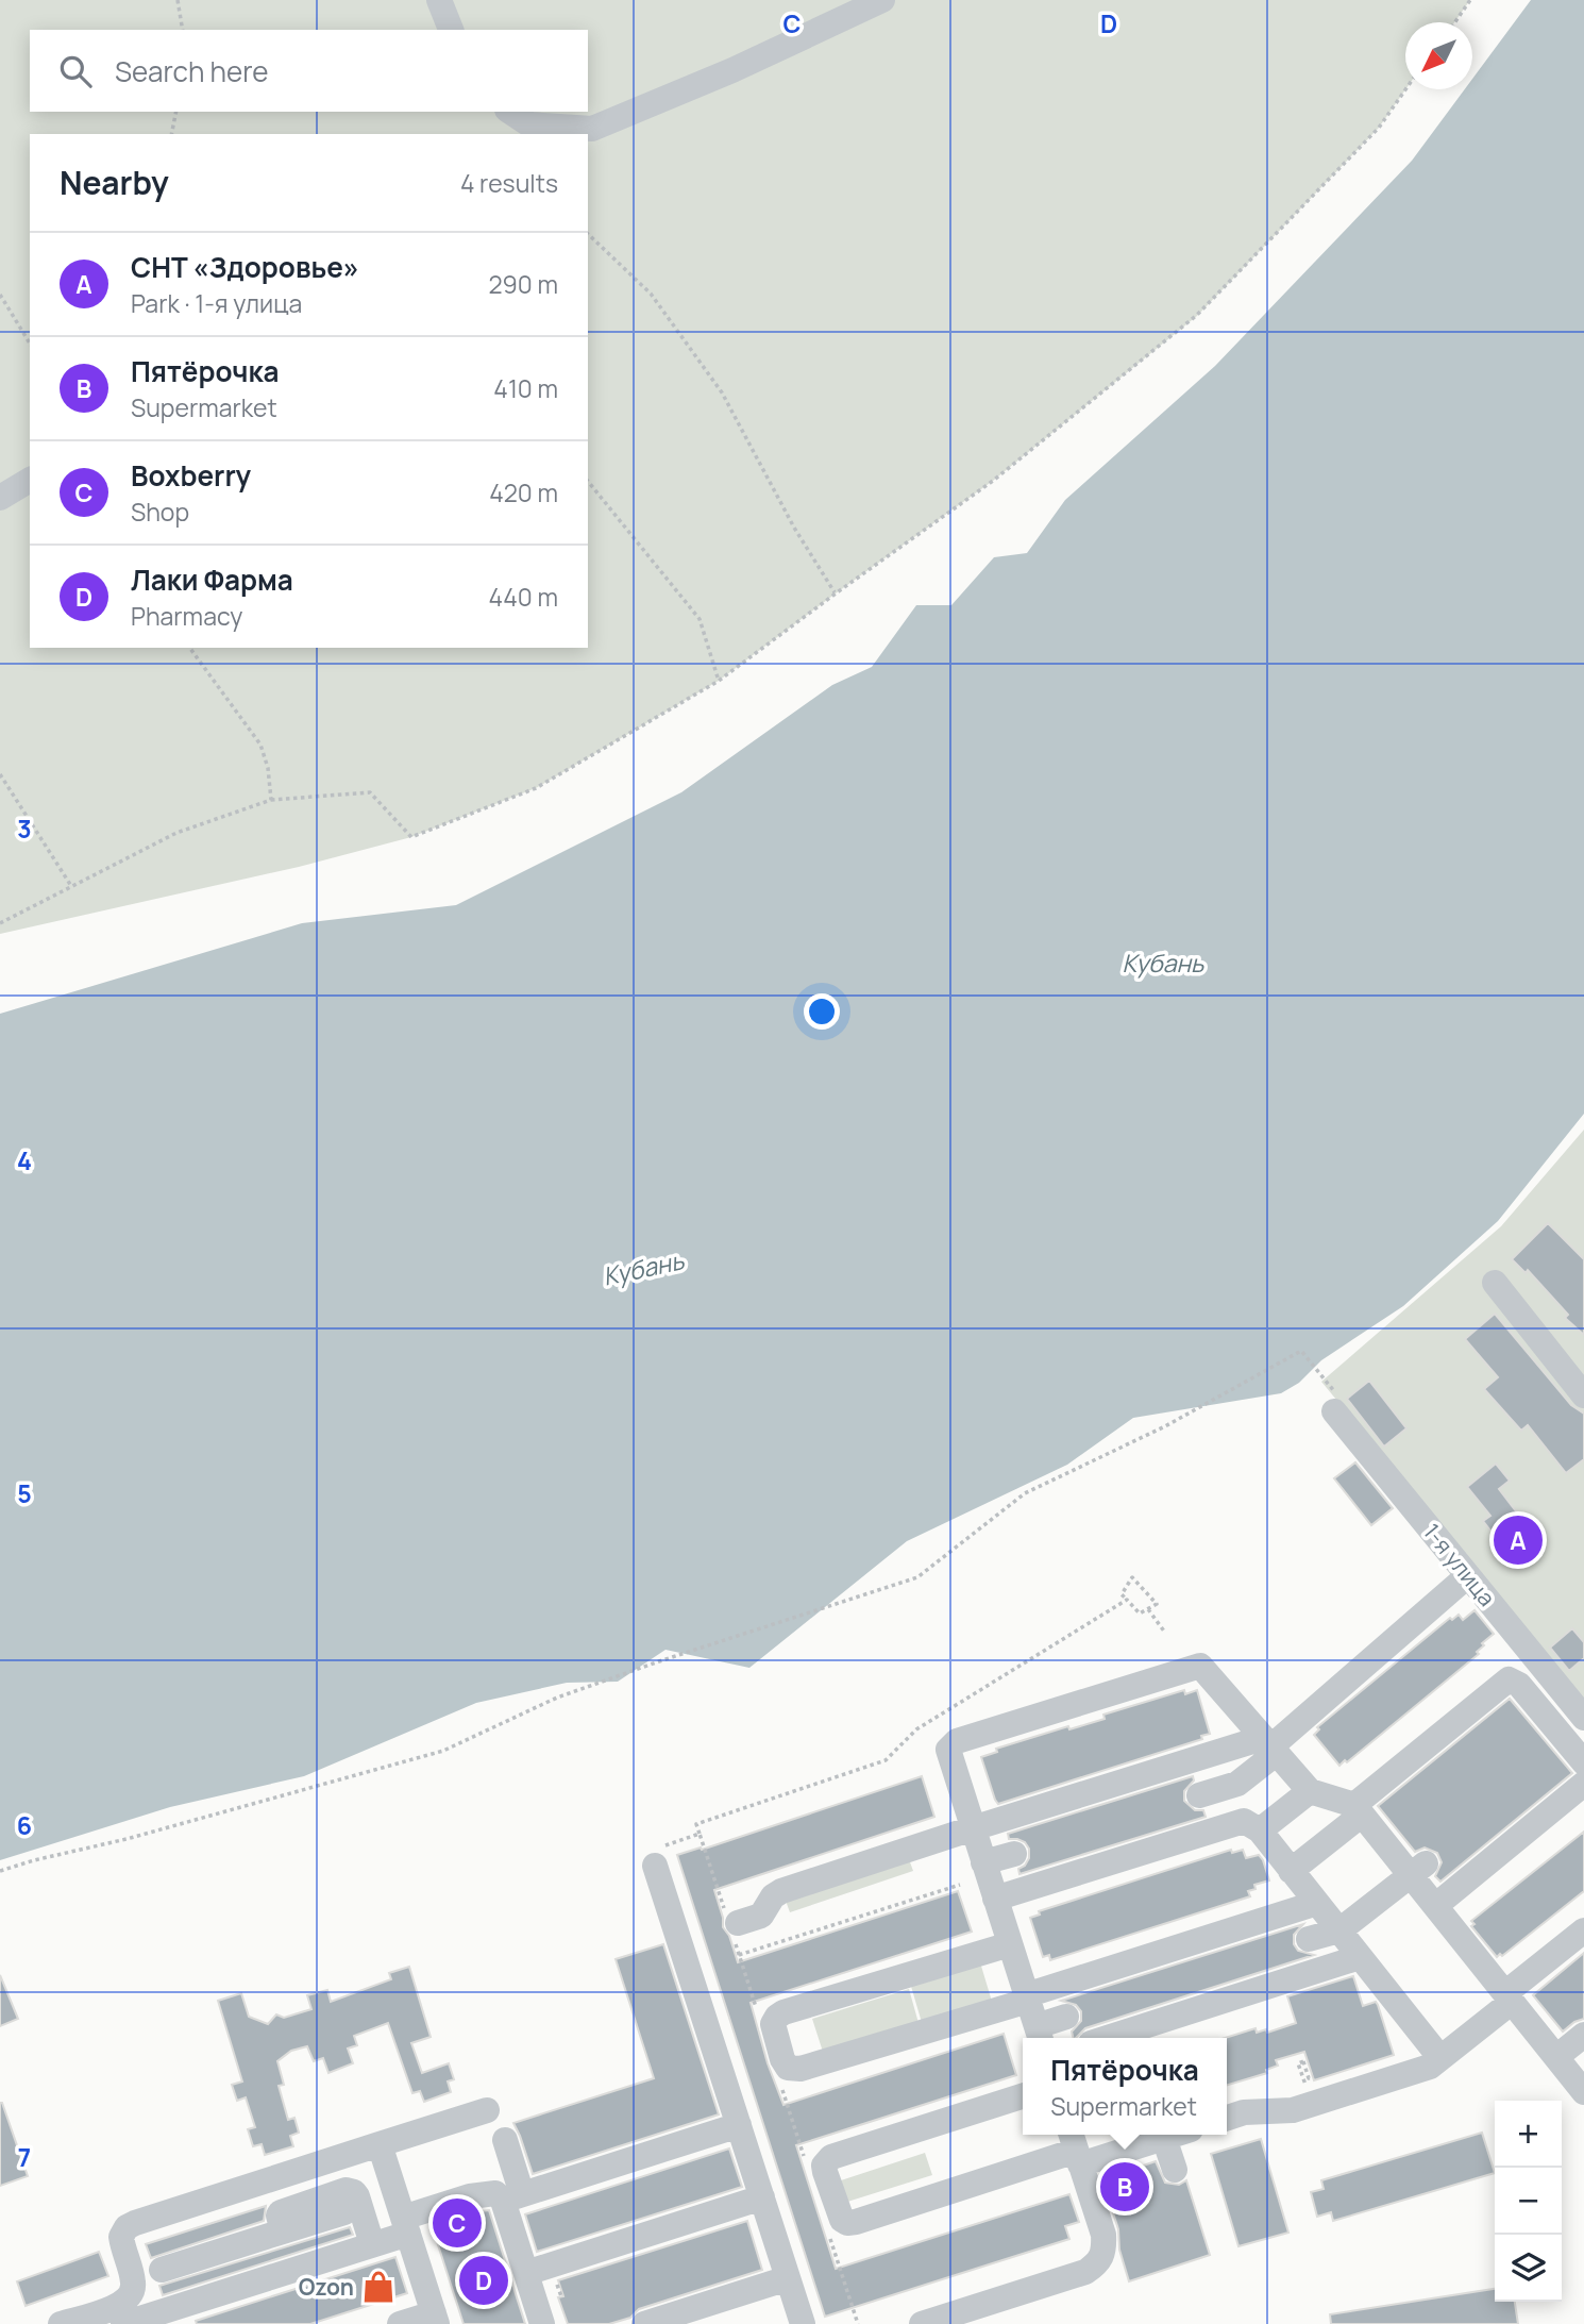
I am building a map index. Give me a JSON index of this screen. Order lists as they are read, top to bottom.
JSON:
{
  "streets": {
    "street": ["1-я улица"]
  },
  "water": ["Кубань"],
  "places": {
    "shop": ["Ozon"]
  },
  "north": "bottom left",
  "page": {
    "search": "Search here",
    "heading": ["Nearby", "4 results"],
    "list": [
      {
        "mark": "A",
        "name": "СНТ «Здоровье»",
        "note": "Park · 1-я улица",
        "value": "290 m"
      },
      {
        "mark": "B",
        "name": "Пятёрочка",
        "note": "Supermarket",
        "value": "410 m"
      },
      {
        "mark": "C",
        "name": "Boxberry",
        "note": "Shop",
        "value": "420 m"
      },
      {
        "mark": "D",
        "name": "Лаки Фарма",
        "note": "Pharmacy",
        "value": "440 m"
      }
    ],
    "pins": [
      "A",
      "B",
      "C",
      "D"
    ],
    "popup": ["Пятёрочка", "Supermarket"],
    "map_buttons": ["+", "−"]
  },
  "grid": {
    "columns": ["C", "D"],
    "rows": [
      "3",
      "4",
      "5",
      "6",
      "7"
    ]
  }
}
